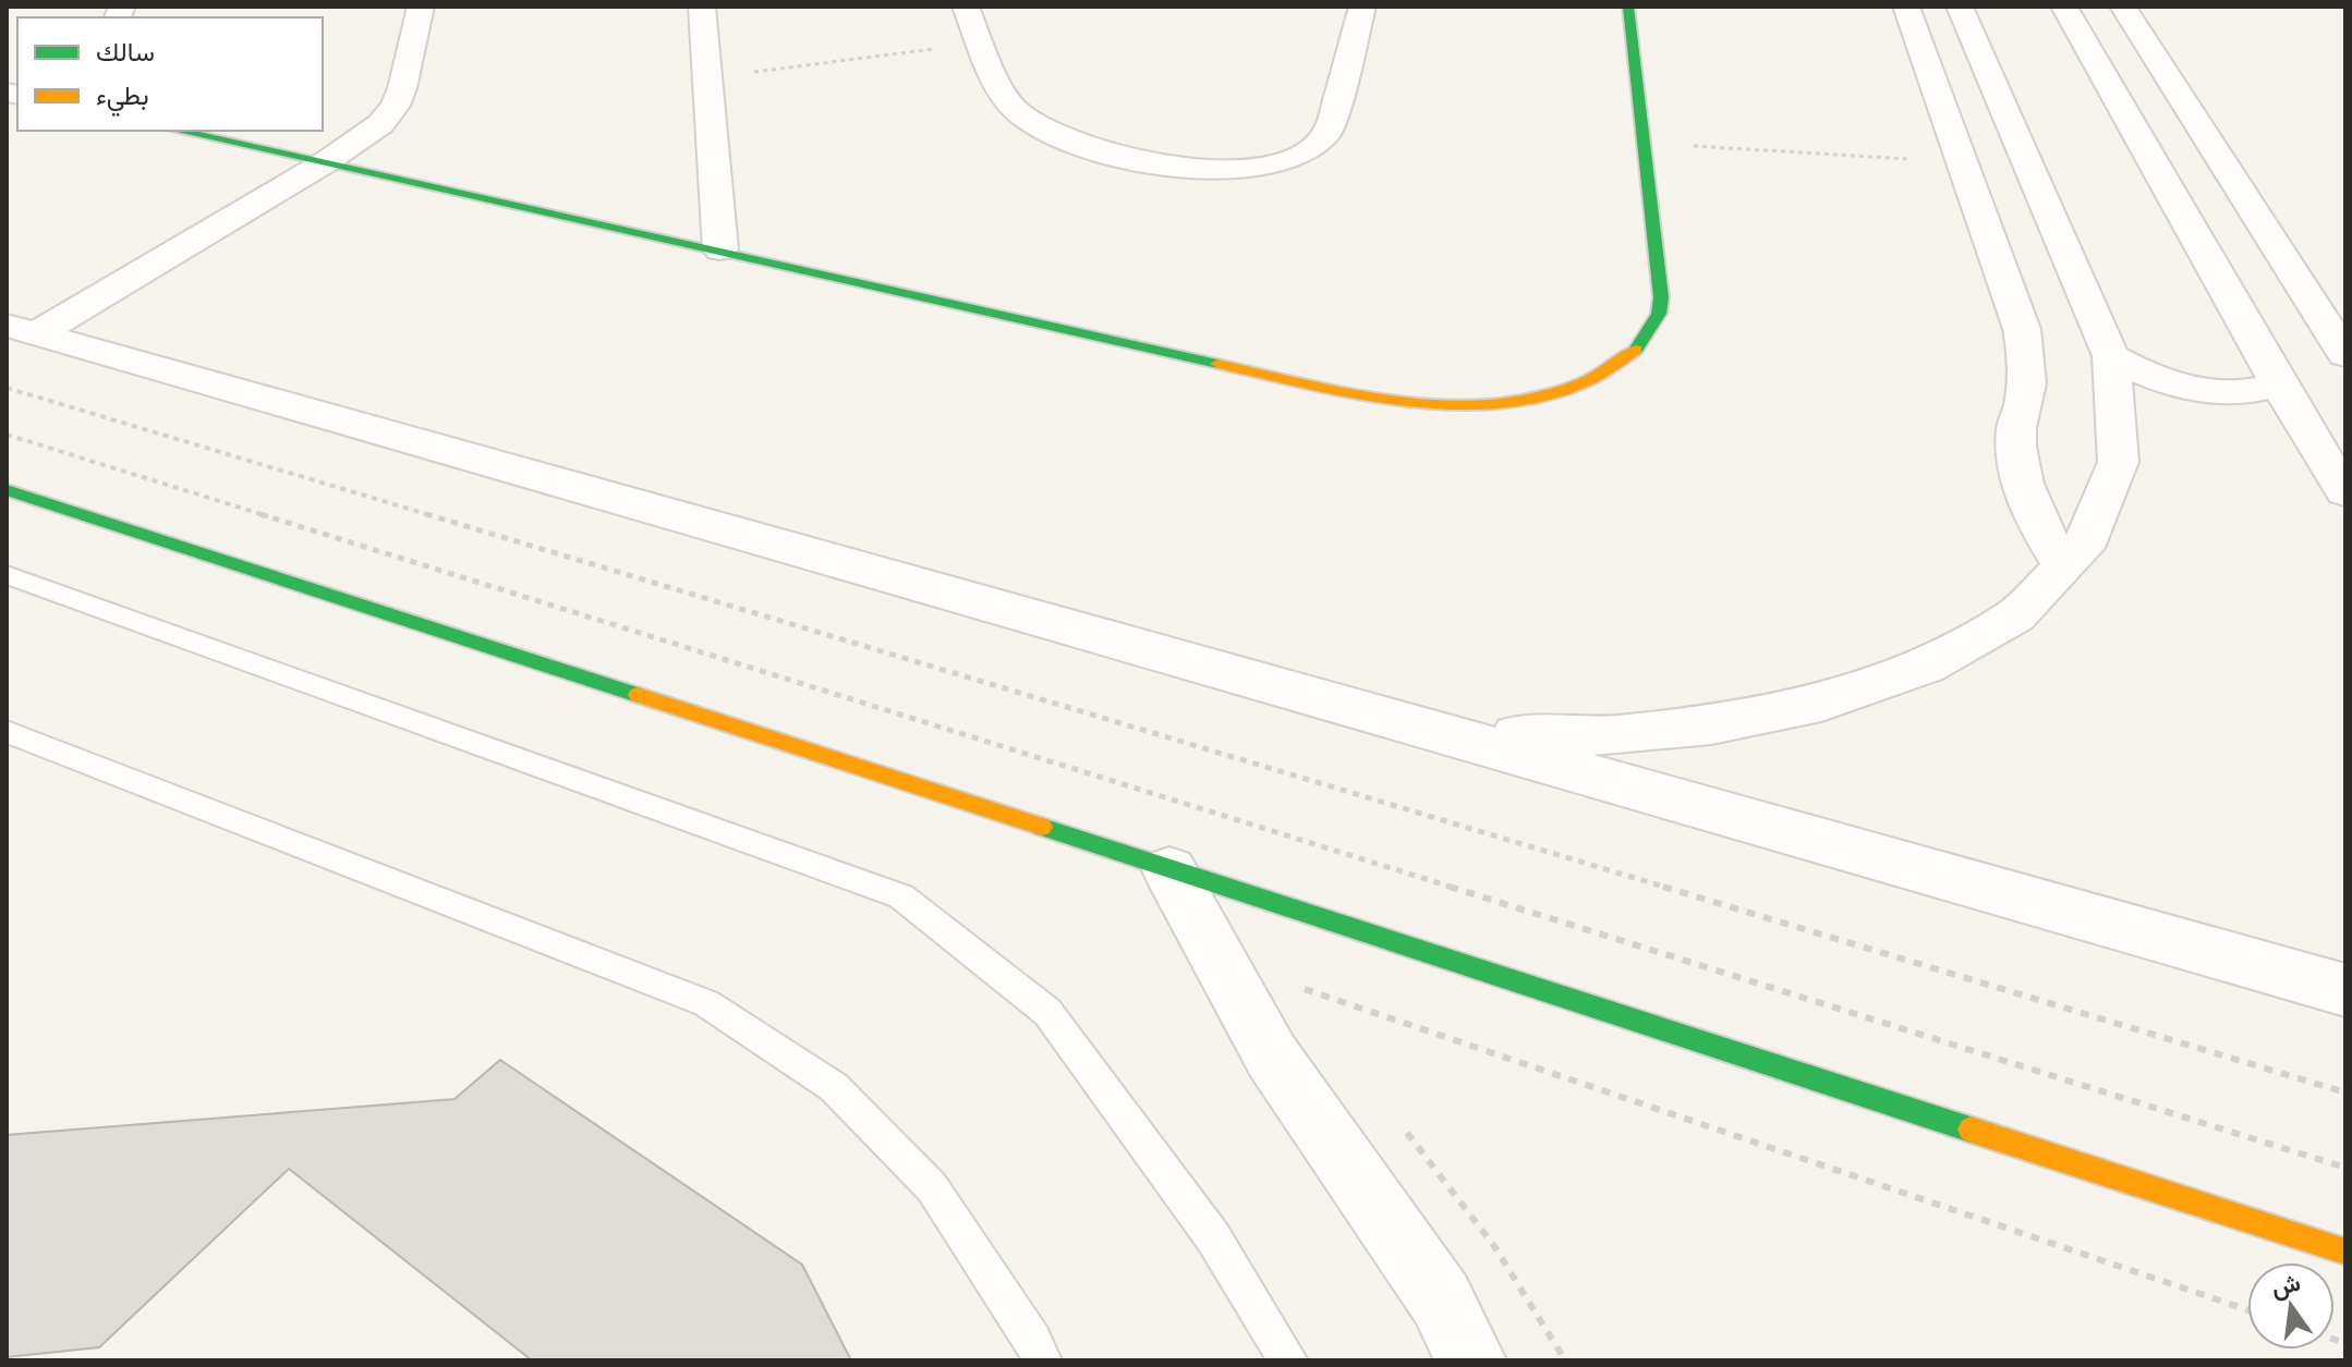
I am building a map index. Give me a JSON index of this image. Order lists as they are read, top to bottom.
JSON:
{
  "legend": ["سالك", "بطيء"],
  "north": "top"
}
